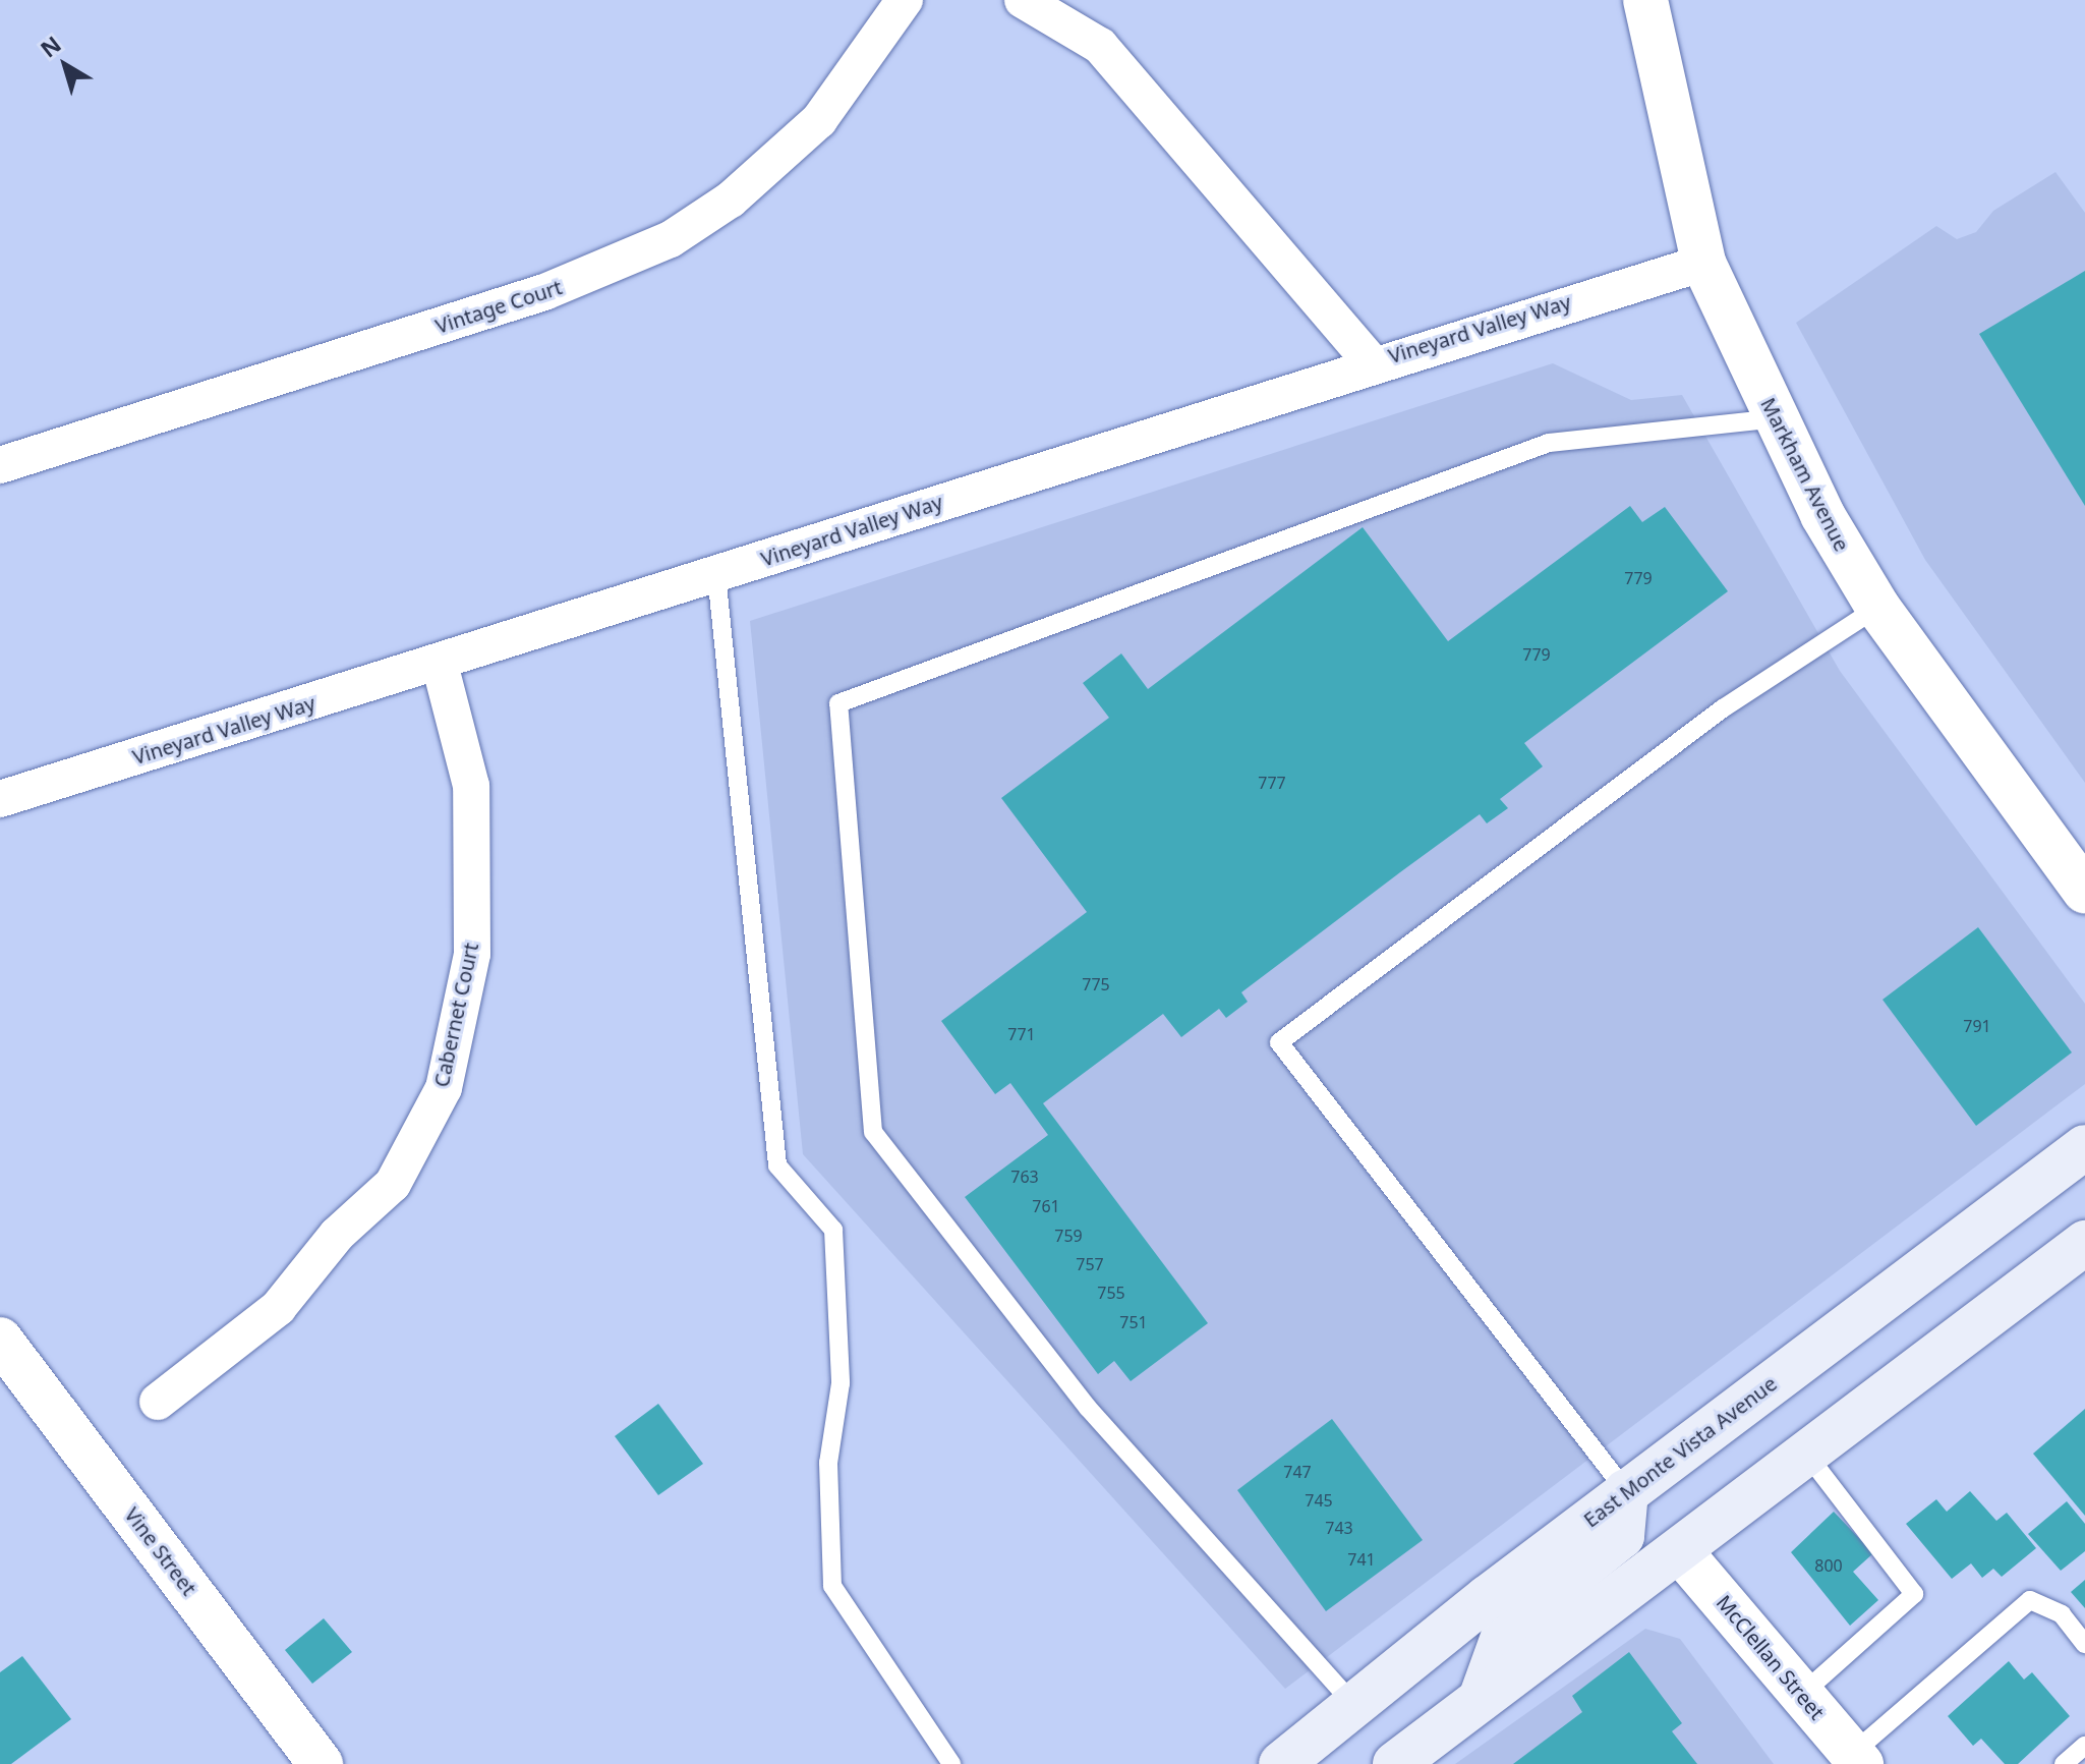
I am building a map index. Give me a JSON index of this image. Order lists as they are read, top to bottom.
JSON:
{
  "streets": {
    "main road": ["East Monte Vista Avenue"],
    "street": [
      "Vintage Court",
      "Vineyard Valley Way",
      "Markham Avenue",
      "Cabernet Court",
      "Vine Street",
      "McClellan Street"
    ]
  },
  "crossings": [
    ["Vineyard Valley Way", "Markham Avenue"],
    ["Vineyard Valley Way", "Cabernet Court"]
  ],
  "house_numbers": [
    "779",
    "779",
    "777",
    "775",
    "791",
    "771",
    "763",
    "761",
    "759",
    "757",
    "755",
    "751",
    "747",
    "745",
    "743",
    "741",
    "800"
  ],
  "north": "top left"
}
